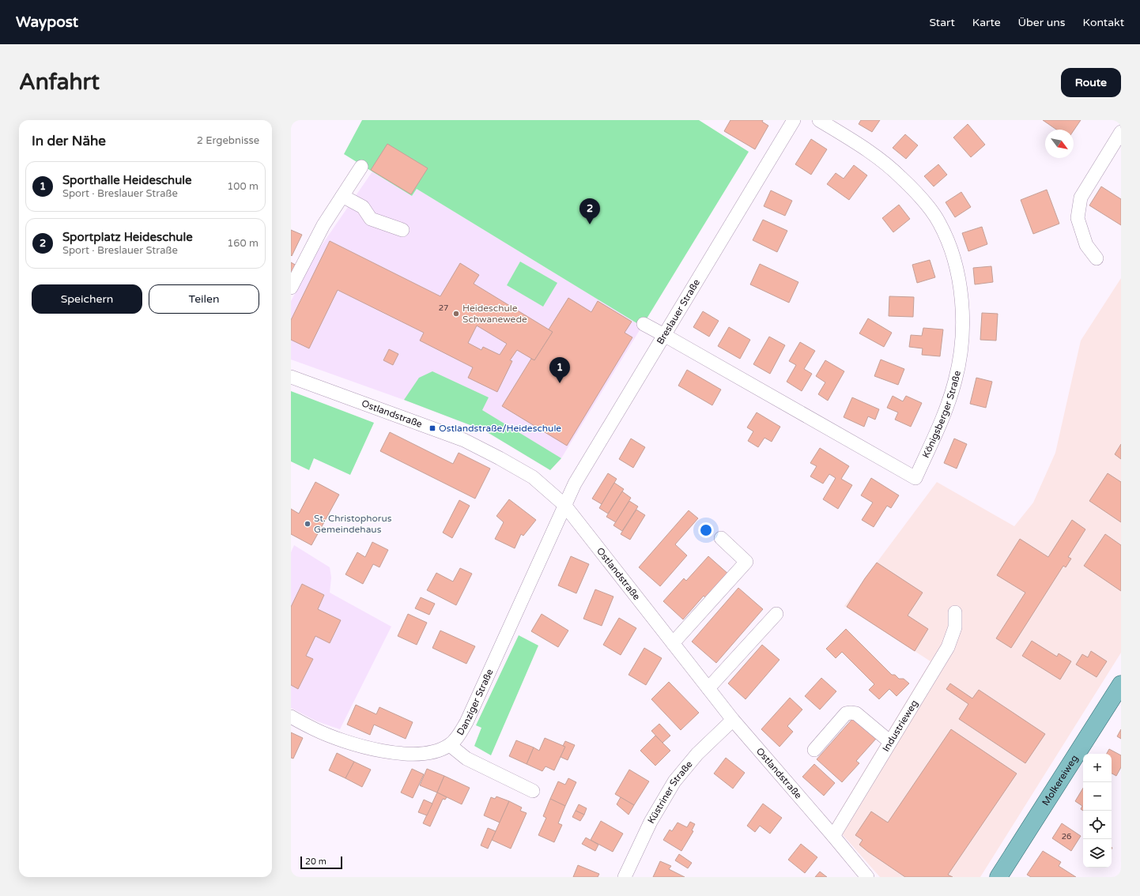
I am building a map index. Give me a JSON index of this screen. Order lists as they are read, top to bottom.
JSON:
{
  "streets": {
    "main road": ["Molkereiweg"],
    "street": [
      "Breslauer Straße",
      "Ostlandstraße",
      "Königsberger Straße",
      "Danziger Straße",
      "Industrieweg",
      "Küstriner Straße"
    ]
  },
  "crossings": [
    ["Breslauer Straße", "Ostlandstraße"],
    ["Breslauer Straße", "Königsberger Straße"],
    ["Breslauer Straße", "Danziger Straße"],
    ["Ostlandstraße", "Danziger Straße"],
    ["Ostlandstraße", "Industrieweg"],
    ["Ostlandstraße", "Küstriner Straße"]
  ],
  "places": {
    "other": ["Heideschule Schwanewede", "St. Christophorus Gemeindehaus"],
    "transit": ["Ostlandstraße/Heideschule"]
  },
  "house_numbers": ["27", "26"],
  "scale_bar": "20 m",
  "north": "bottom right",
  "page": {
    "header": "Waypost",
    "nav": [
      "Start",
      "Karte",
      "Über uns",
      "Kontakt"
    ],
    "buttons": [
      "Route",
      ["Speichern", "Teilen"]
    ],
    "title": "Anfahrt",
    "heading": ["In der Nähe", "2 Ergebnisse"],
    "list": [
      {
        "mark": "1",
        "name": "Sporthalle Heideschule",
        "note": "Sport · Breslauer Straße",
        "value": "100 m"
      },
      {
        "mark": "2",
        "name": "Sportplatz Heideschule",
        "note": "Sport · Breslauer Straße",
        "value": "160 m"
      }
    ],
    "pins": ["2", "1"],
    "map_buttons": ["+", "−"],
    "scale": "20 m"
  }
}
